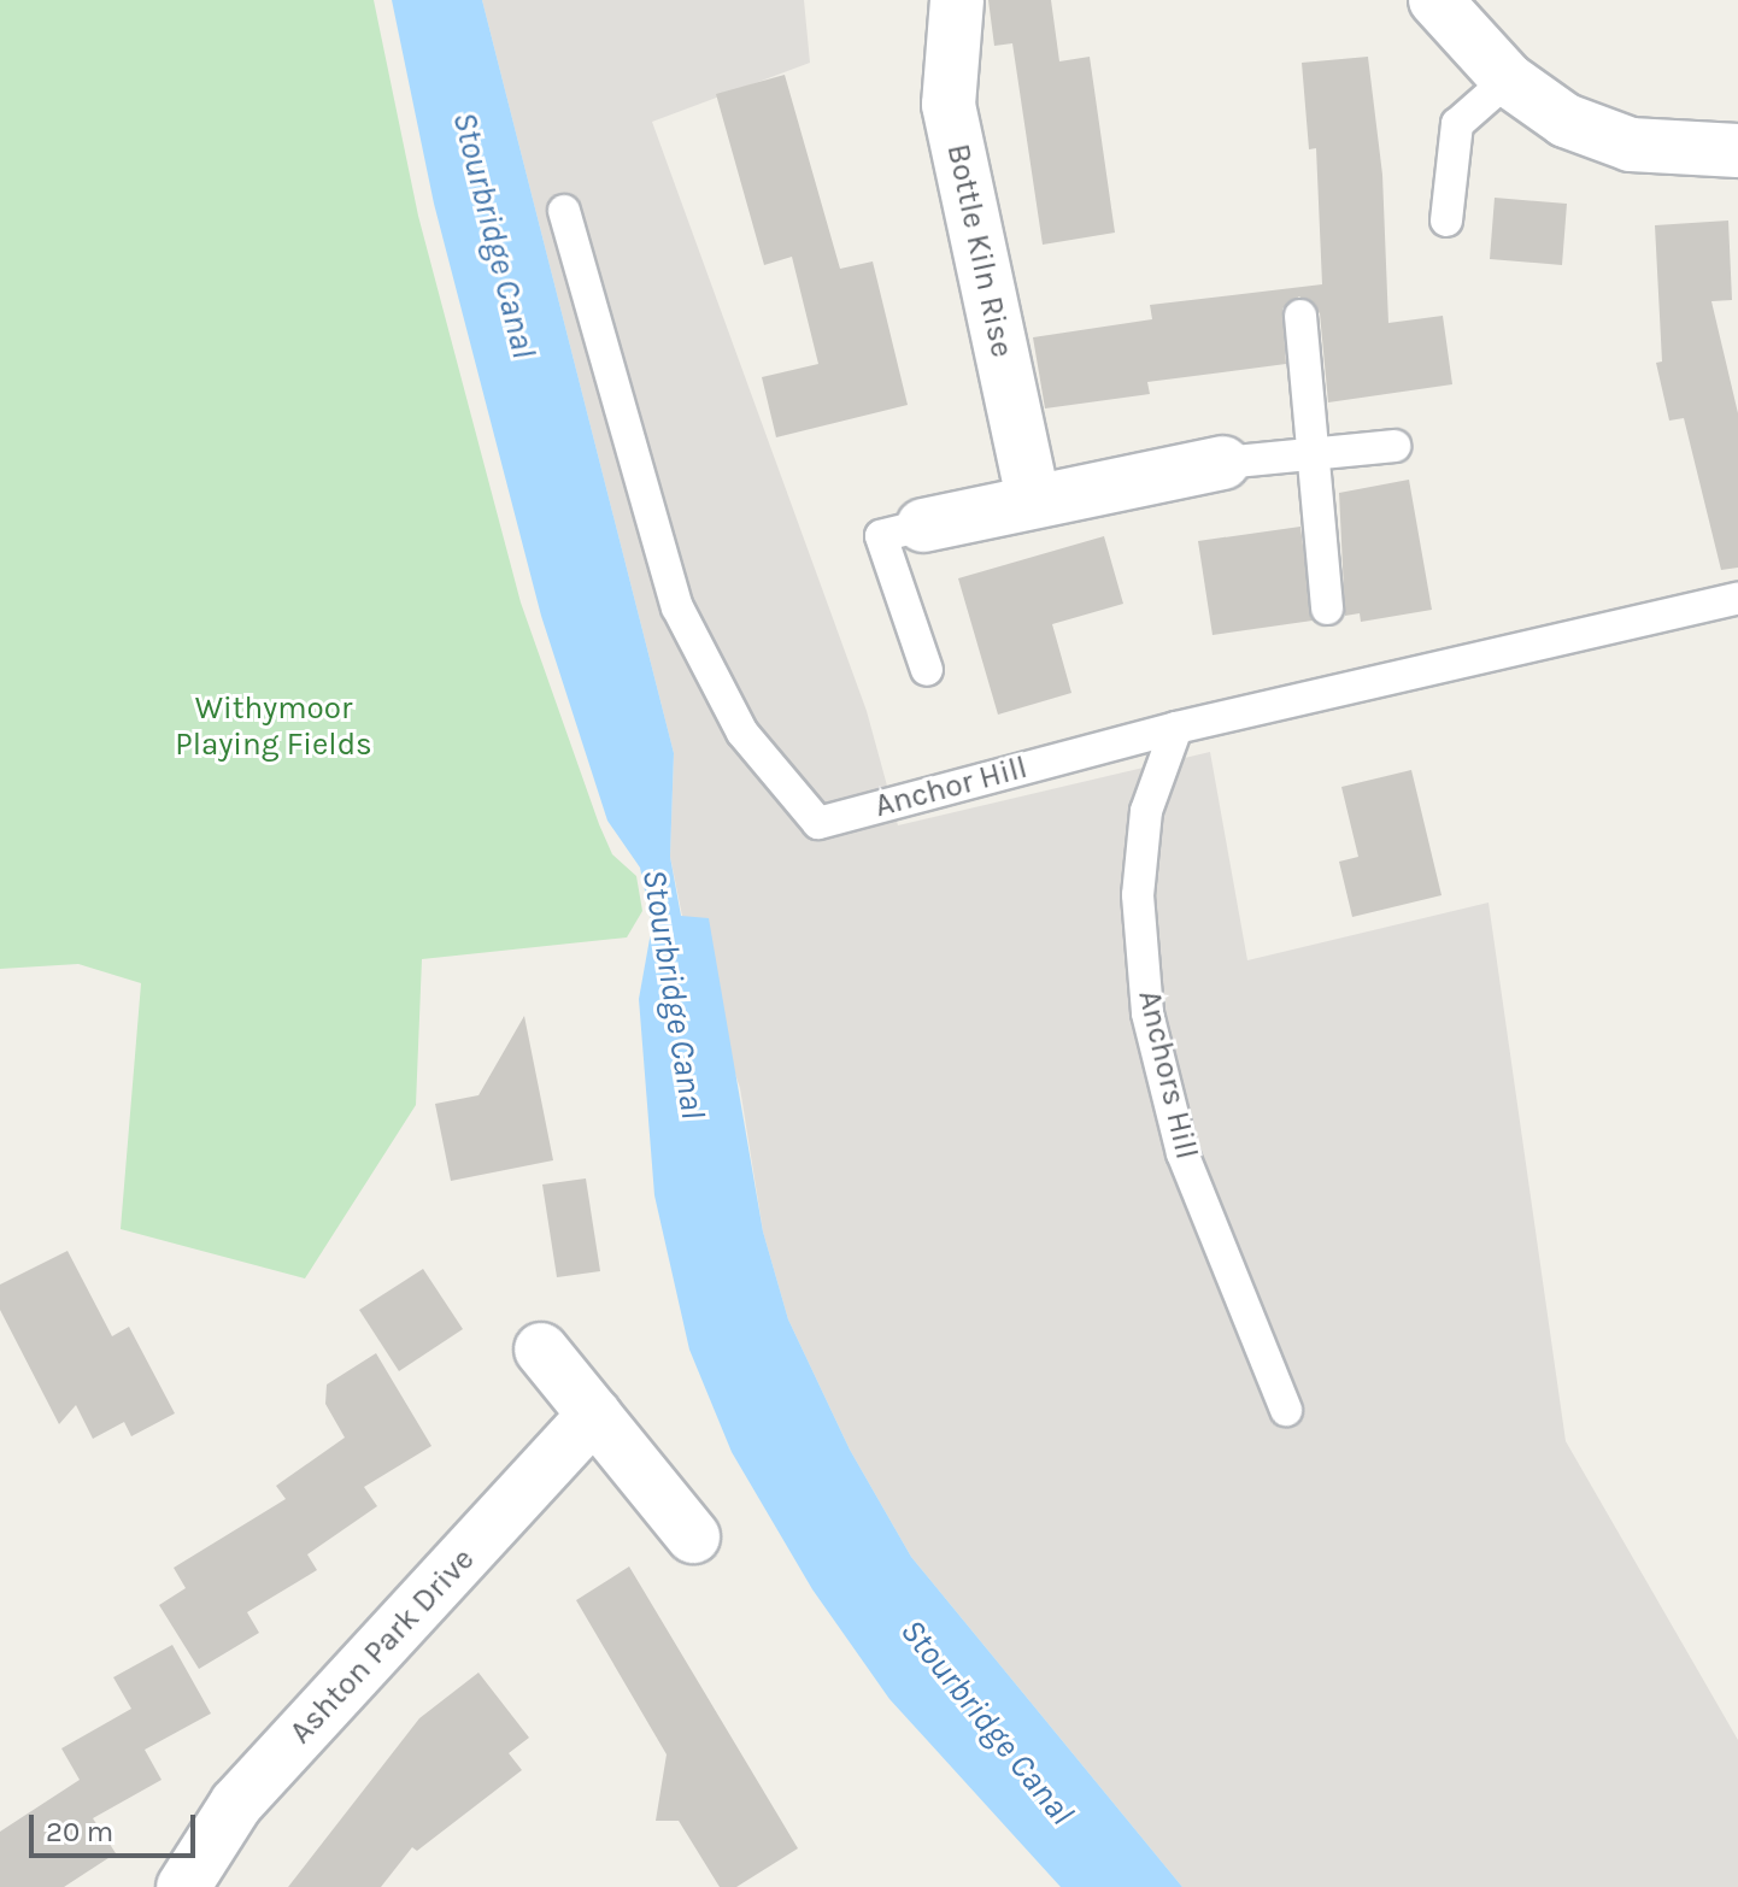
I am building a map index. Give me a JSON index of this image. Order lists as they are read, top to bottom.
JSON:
{
  "streets": {
    "street": ["Bottle Kiln Rise", "Ashton Park Drive"],
    "lane": ["Anchor Hill", "Anchors Hill"]
  },
  "crossings": [
    ["Anchor Hill", "Anchors Hill"]
  ],
  "water": ["Stourbridge Canal"],
  "parks": ["Withymoor Playing Fields"],
  "scale_bar": "20 m"
}
